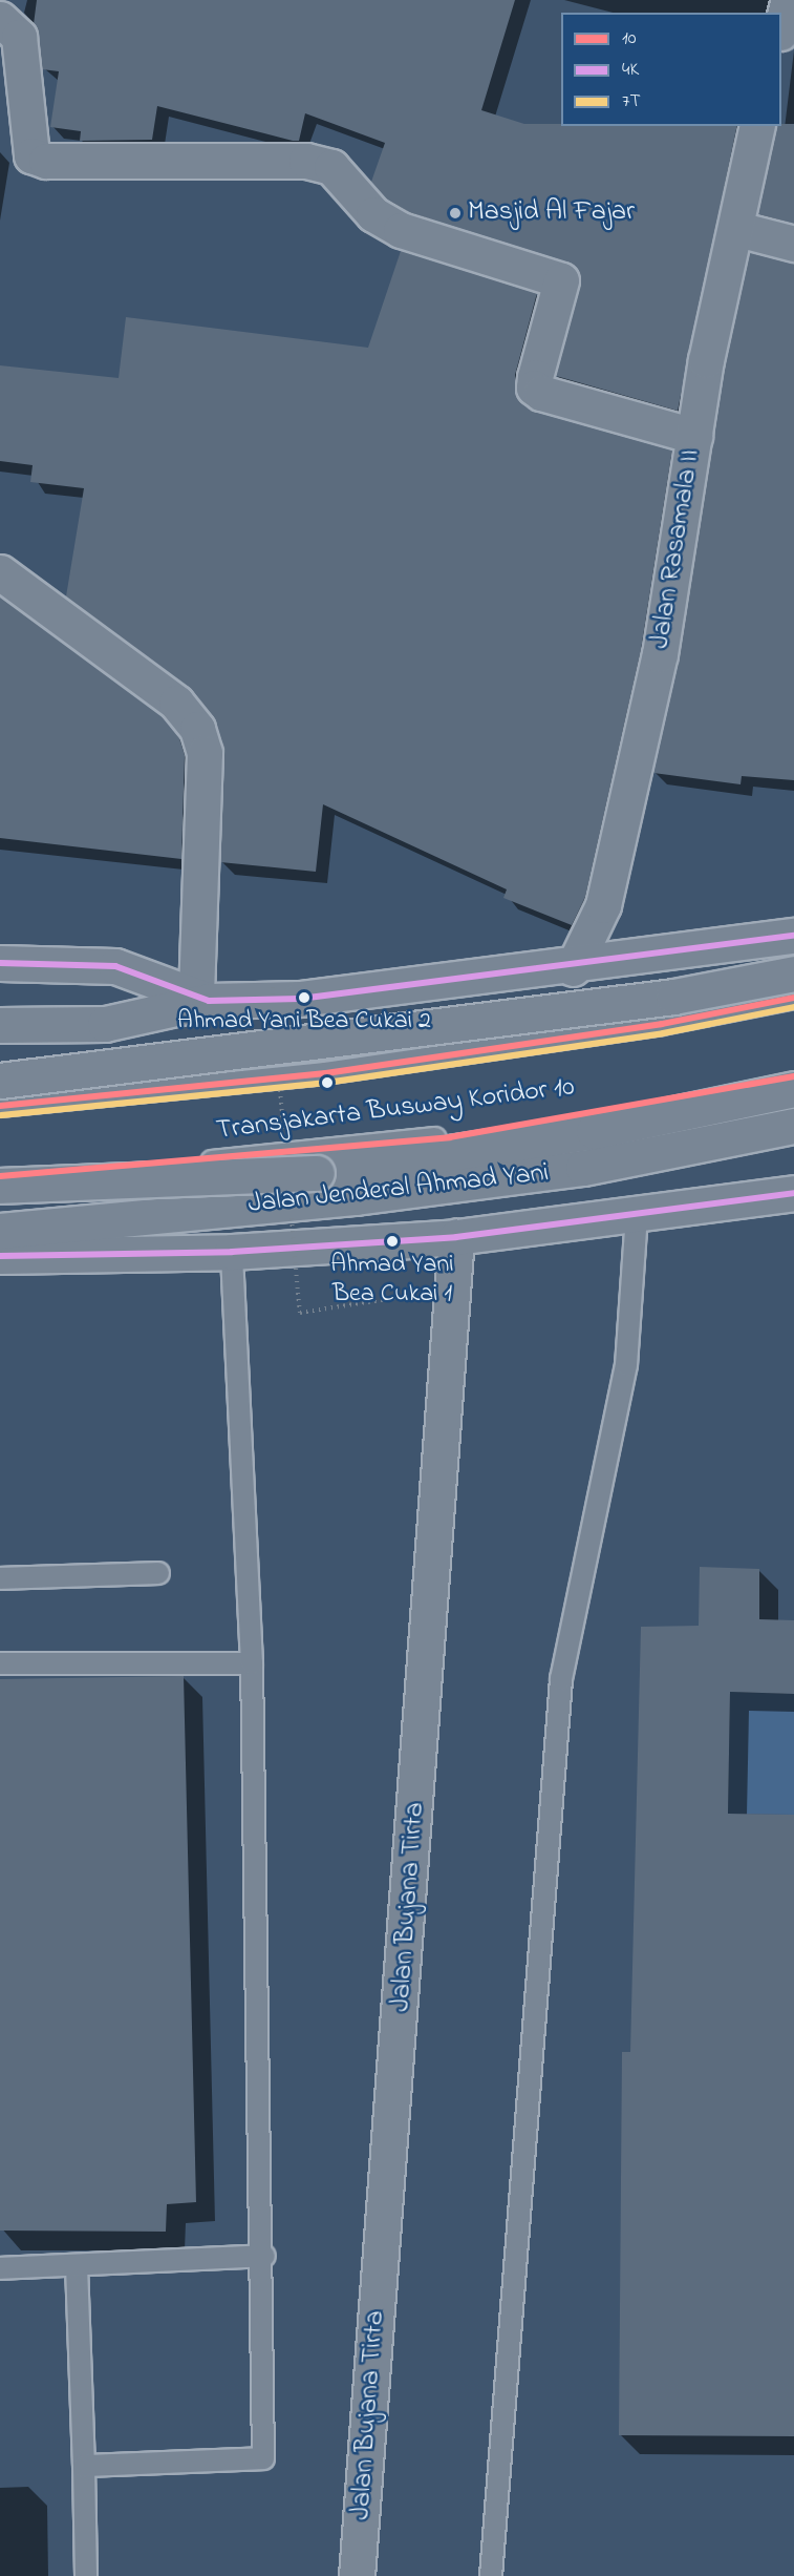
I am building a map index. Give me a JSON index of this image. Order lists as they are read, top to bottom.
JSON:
{
  "streets": {
    "main road": ["Jalan Rasamala II", "Jalan Jenderal Ahmad Yani", "Jalan Bujana Tirta"],
    "lane": ["Transjakarta Busway Koridor 10"]
  },
  "crossings": [
    ["Jalan Jenderal Ahmad Yani", "Jalan Bujana Tirta"]
  ],
  "places": ["Masjid Al Fajar", "Ahmad Yani Bea Cukai 2", "Ahmad Yani Bea Cukai 1"],
  "lines": ["transit line 4K", "transit line 10", "transit line 7T"],
  "legend": ["10", "4K", "7T"]
}
